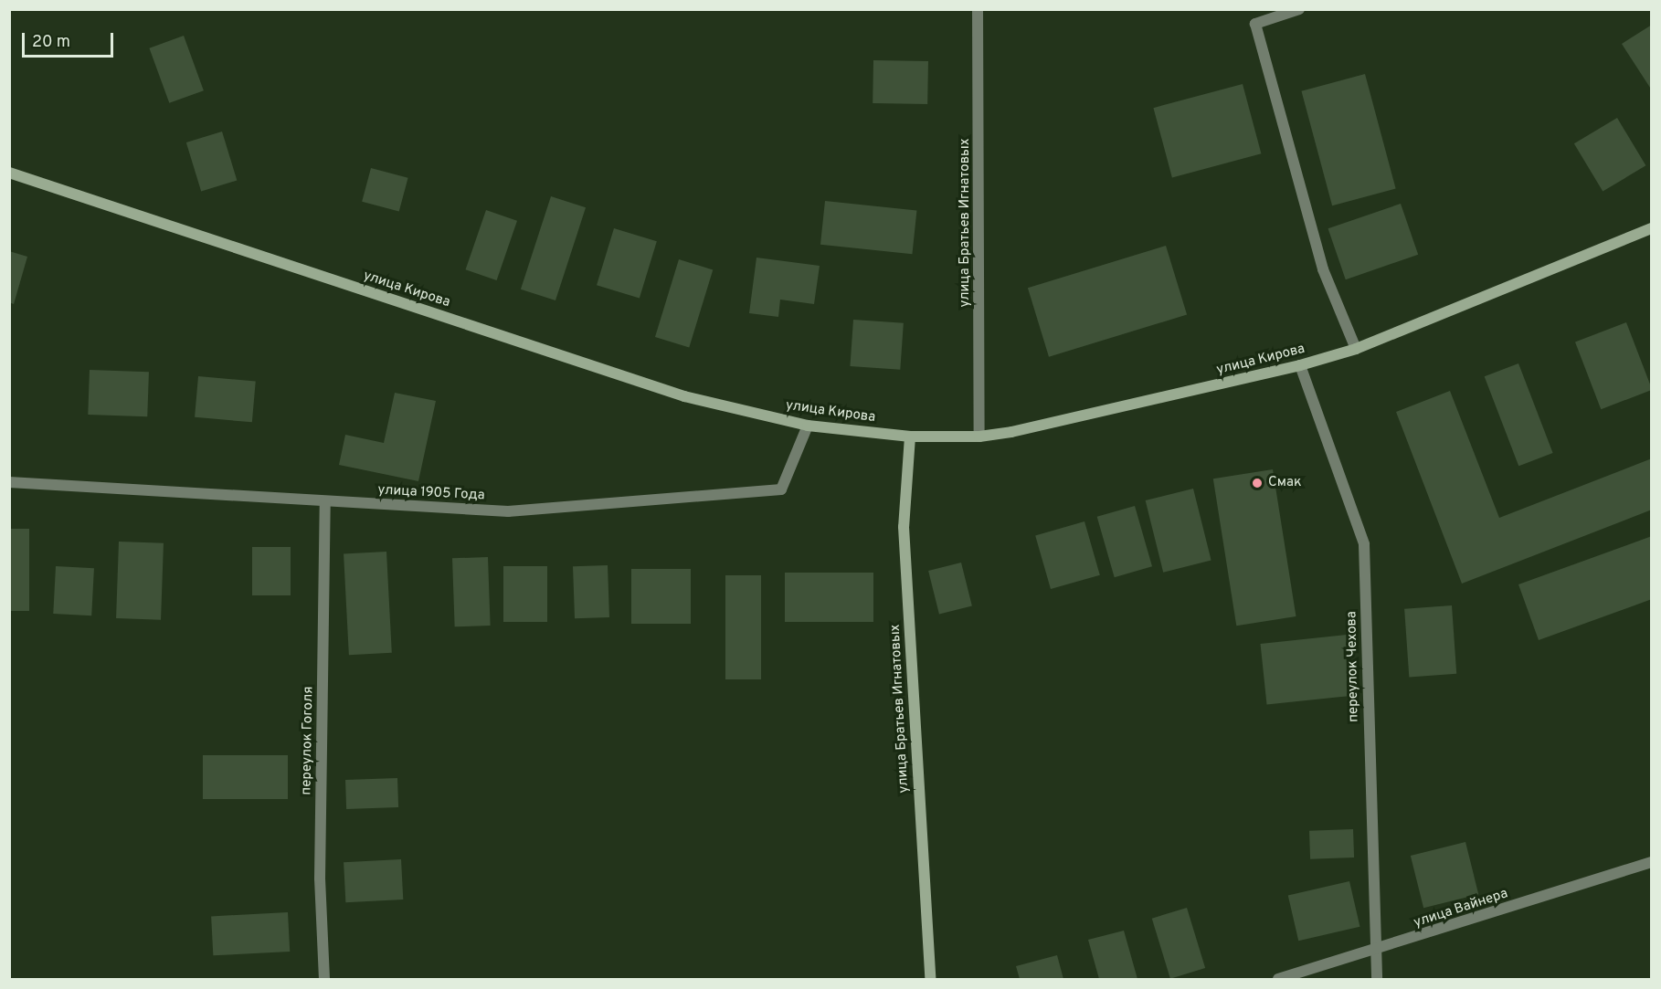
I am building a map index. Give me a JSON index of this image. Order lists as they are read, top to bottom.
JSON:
{
  "streets": {
    "main road": ["улица Братьев Игнатовых", "улица Кирова"],
    "street": [
      "улица 1905 Года",
      "переулок Чехова",
      "переулок Гоголя",
      "улица Вайнера"
    ]
  },
  "crossings": [
    ["улица Братьев Игнатовых", "улица Кирова"],
    ["улица Кирова", "улица 1905 Года"],
    ["улица Кирова", "переулок Чехова"],
    ["улица 1905 Года", "переулок Гоголя"],
    ["переулок Чехова", "улица Вайнера"]
  ],
  "places": ["Смак"],
  "scale_bar": "20 m"
}
